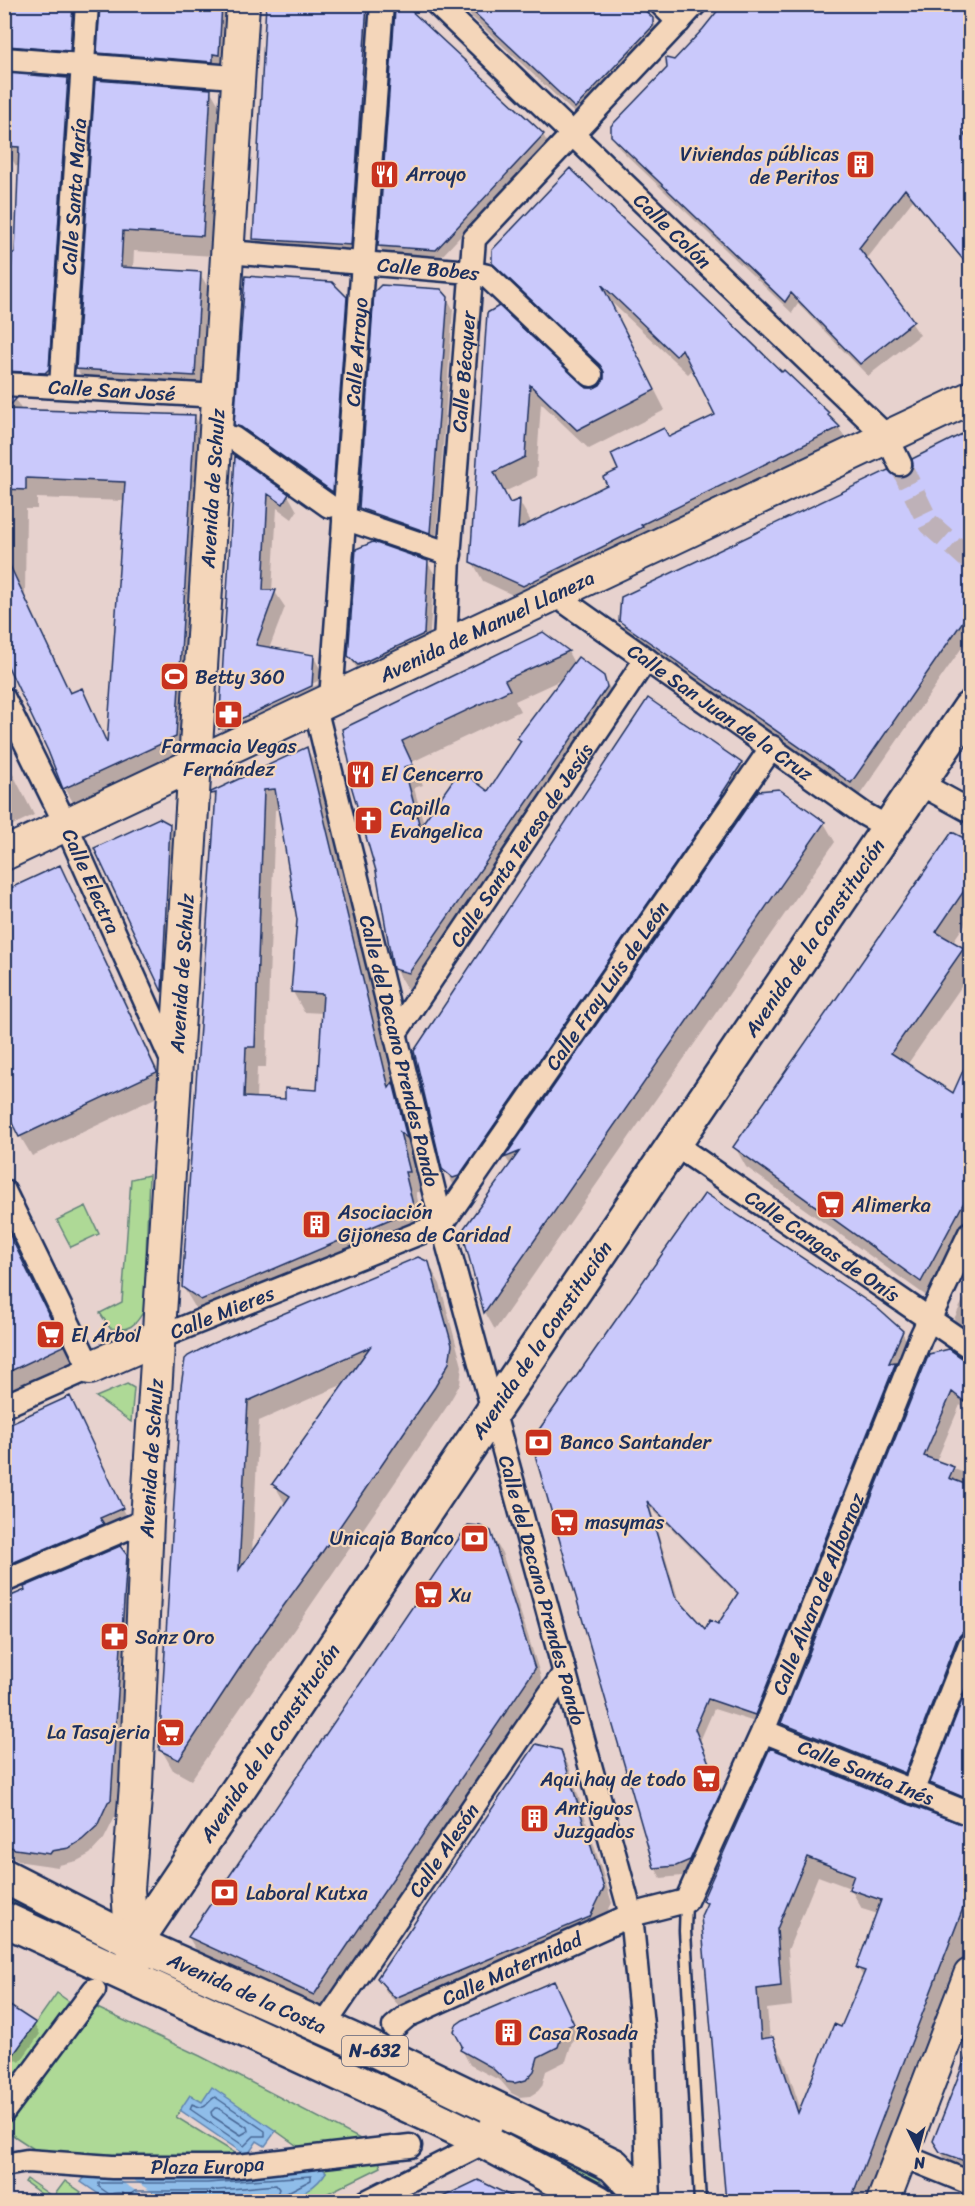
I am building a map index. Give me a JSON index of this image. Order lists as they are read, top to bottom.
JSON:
{
  "streets": {
    "main road": ["Avenida de la Constitución", "Avenida de la Costa", "N-632"],
    "street": [
      "Calle Santa María",
      "Calle Colón",
      "Calle Bobes",
      "Calle Arroyo",
      "Calle Bécquer",
      "Calle San José",
      "Avenida de Schulz",
      "Avenida de Manuel Llaneza",
      "Calle San Juan de la Cruz",
      "Calle Santa Teresa de Jesús",
      "Calle Electra",
      "Calle Fray Luis de León",
      "Calle del Decano Prendes Pando",
      "Calle Cangas de Onís",
      "Calle Mieres",
      "Calle Álvaro de Albornoz",
      "Calle Santa Inés",
      "Calle Alesón",
      "Calle Maternidad",
      "Plaza Europa"
    ]
  },
  "crossings": [
    ["Calle Santa María", "Calle San José"],
    ["Calle Colón", "Calle Bécquer"],
    ["Calle Colón", "Avenida de Manuel Llaneza"],
    ["Calle Bobes", "Calle Arroyo"],
    ["Calle Bobes", "Calle Bécquer"],
    ["Calle Bobes", "Avenida de Schulz"],
    ["Calle Arroyo", "Avenida de Manuel Llaneza"],
    ["Calle Arroyo", "Calle del Decano Prendes Pando"],
    ["Calle Bécquer", "Avenida de Manuel Llaneza"],
    ["Calle San José", "Avenida de Schulz"],
    ["Avenida de Schulz", "Avenida de Manuel Llaneza"],
    ["Avenida de Schulz", "Calle Electra"],
    ["Avenida de Schulz", "Avenida de la Constitución"],
    ["Avenida de Schulz", "Calle Mieres"],
    ["Avenida de Schulz", "Avenida de la Costa"],
    ["Avenida de Manuel Llaneza", "Calle San Juan de la Cruz"],
    ["Avenida de Manuel Llaneza", "Calle Electra"],
    ["Avenida de Manuel Llaneza", "Calle del Decano Prendes Pando"],
    ["Calle San Juan de la Cruz", "Calle Santa Teresa de Jesús"],
    ["Calle San Juan de la Cruz", "Avenida de la Constitución"],
    ["Calle San Juan de la Cruz", "Calle Fray Luis de León"],
    ["Calle Santa Teresa de Jesús", "Calle del Decano Prendes Pando"],
    ["Avenida de la Constitución", "Calle del Decano Prendes Pando"],
    ["Avenida de la Constitución", "Calle Cangas de Onís"],
    ["Avenida de la Constitución", "Avenida de la Costa"],
    ["Calle Fray Luis de León", "Calle del Decano Prendes Pando"],
    ["Calle Fray Luis de León", "Calle Mieres"],
    ["Calle del Decano Prendes Pando", "Calle Mieres"],
    ["Calle del Decano Prendes Pando", "Calle Alesón"],
    ["Calle del Decano Prendes Pando", "Calle Maternidad"],
    ["Calle Cangas de Onís", "Calle Álvaro de Albornoz"],
    ["Calle Álvaro de Albornoz", "Calle Santa Inés"],
    ["Calle Alesón", "Avenida de la Costa"]
  ],
  "places": {
    "building": [
      "Viviendas públicas de Peritos",
      "Asociación Gijonesa de Caridad",
      "Antiguos Juzgados",
      "Casa Rosada"
    ],
    "restaurant": ["Arroyo", "El Cencerro"],
    "sports": ["Betty 360"],
    "pharmacy": ["Farmacia Vegas Fernández", "Sanz Oro"],
    "church": ["Capilla Evangelica"],
    "supermarket": [
      "Alimerka",
      "El Árbol",
      "masymas",
      "Xu",
      "La Tasajeria",
      "Aqui hay de todo"
    ],
    "bank": ["Banco Santander", "Unicaja Banco", "Laboral Kutxa"]
  },
  "north": "bottom"
}
